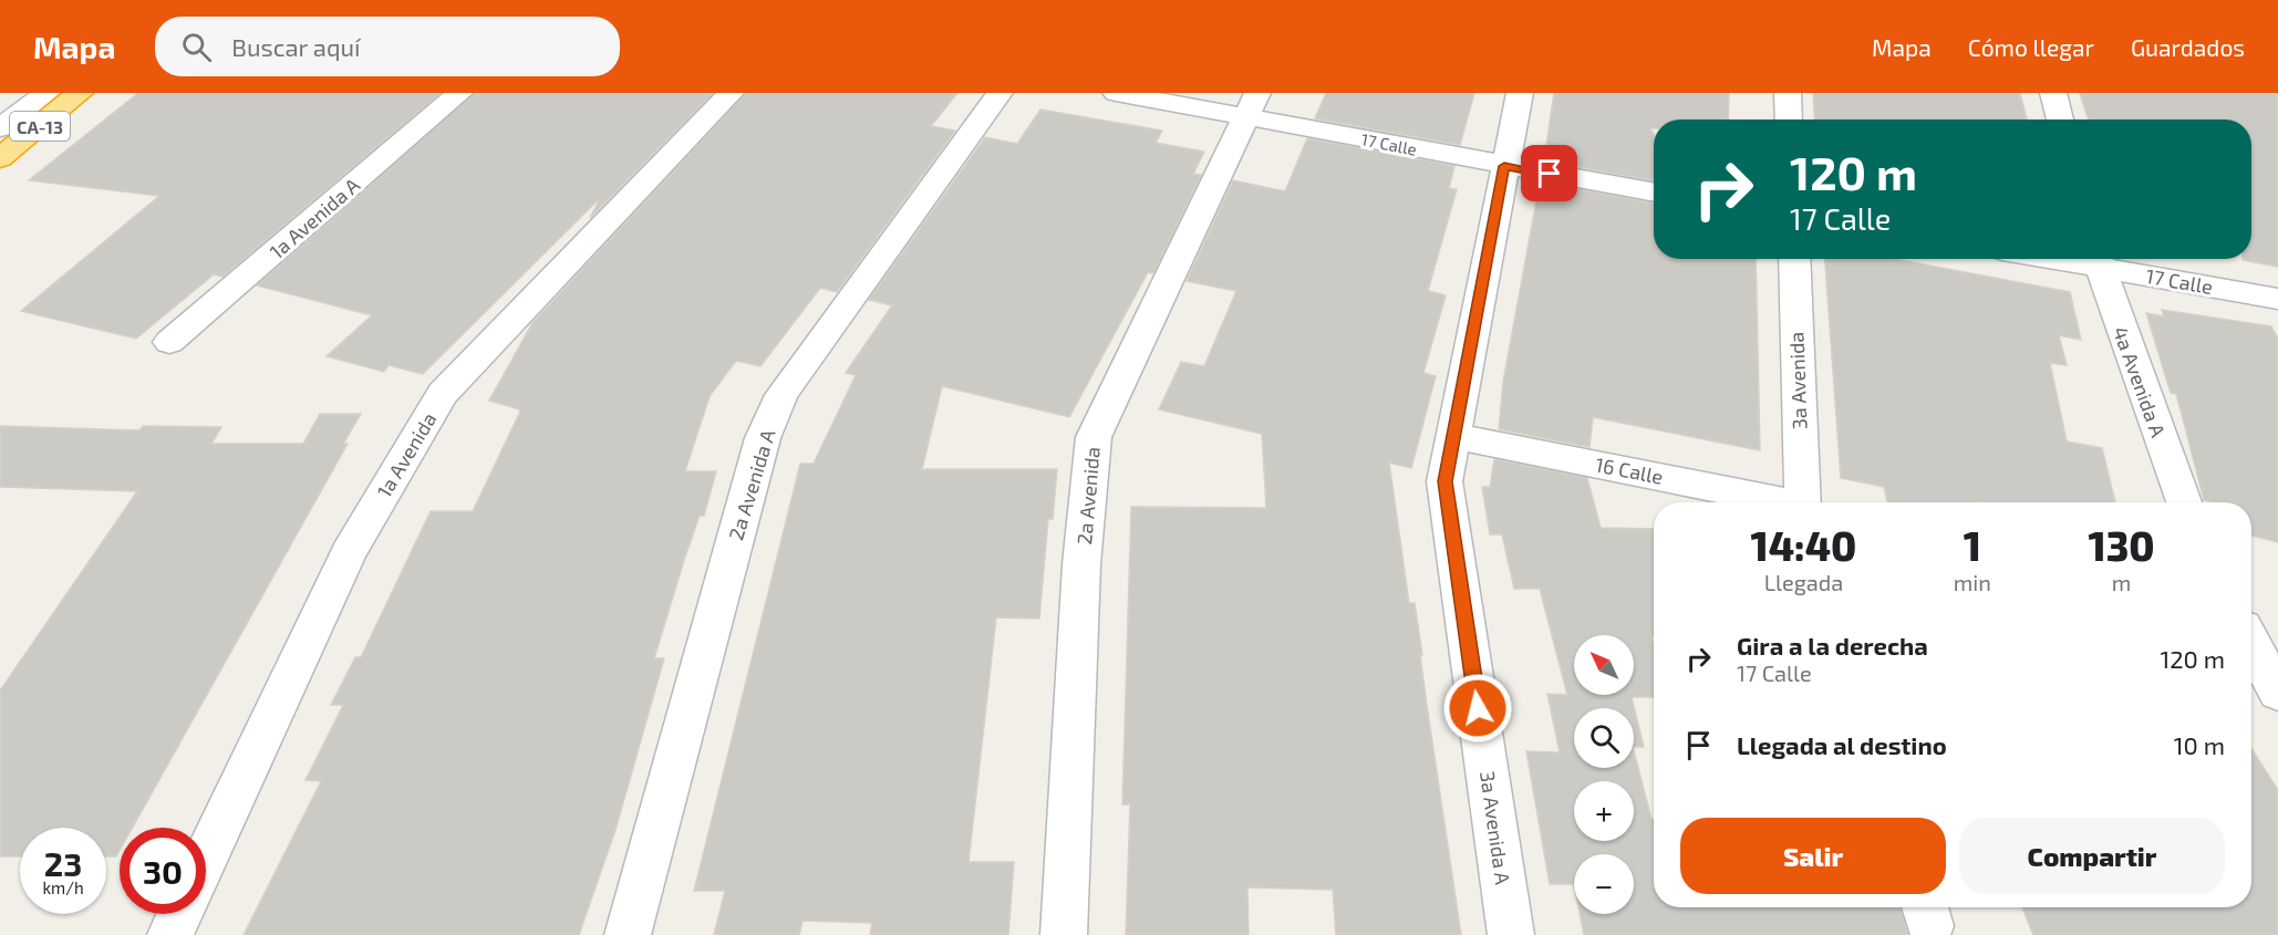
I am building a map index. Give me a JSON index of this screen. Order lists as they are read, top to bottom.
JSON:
{
  "streets": {
    "highway": ["CA-13"],
    "street": [
      "17 Calle",
      "1a Avenida A",
      "3a Avenida",
      "4a Avenida A",
      "1a Avenida",
      "16 Calle",
      "2a Avenida A",
      "2a Avenida",
      "3a Avenida A"
    ]
  },
  "crossings": [
    ["17 Calle", "4a Avenida A"],
    ["17 Calle", "2a Avenida"],
    ["17 Calle", "3a Avenida A"],
    ["16 Calle", "3a Avenida A"]
  ],
  "north": "top left",
  "page": {
    "header": "Mapa",
    "search": "Buscar aquí",
    "nav": ["Mapa", "Cómo llegar", "Guardados"],
    "turn": ["120 m", "17 Calle"],
    "eta": [
      "14:40",
      "Llegada",
      "1",
      "min",
      "130",
      "m"
    ],
    "list": [
      {
        "name": "Gira a la derecha",
        "note": "17 Calle",
        "value": "120 m"
      },
      {
        "name": "Llegada al destino",
        "value": "10 m"
      }
    ],
    "map_buttons": ["+", "−"],
    "buttons": ["Salir", "Compartir"],
    "speed": "23 km/h",
    "limit": "30"
  }
}
